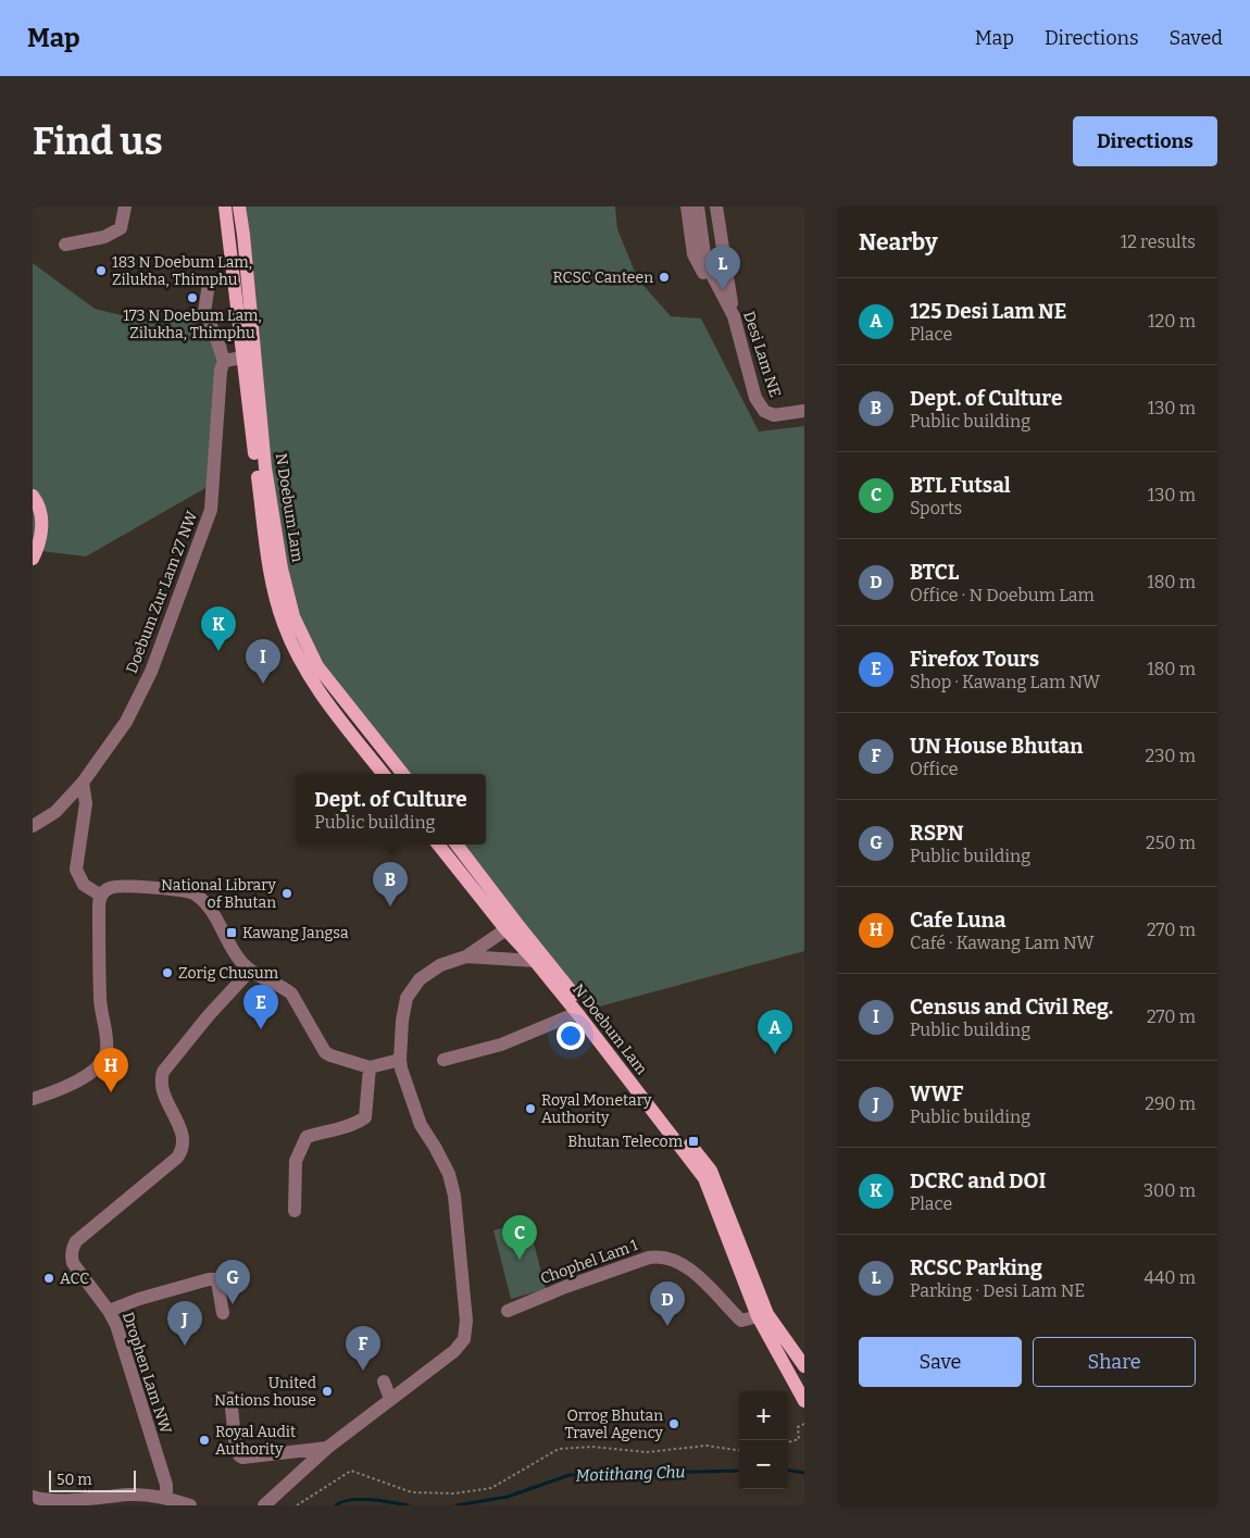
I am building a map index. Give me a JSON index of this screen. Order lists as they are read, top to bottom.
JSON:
{
  "streets": {
    "main road": ["N Doebum Lam"],
    "street": [
      "Desi Lam NE",
      "Doebum Zur Lam 27 NW",
      "Chophel Lam 1",
      "Drophen Lam NW"
    ]
  },
  "crossings": [
    ["N Doebum Lam", "Chophel Lam 1"]
  ],
  "water": ["Motithang Chu"],
  "places": {
    "other": [
      "183 N Doebum Lam, Zilukha, Thimphu",
      "RCSC Canteen",
      "173 N Doebum Lam, Zilukha, Thimphu",
      "National Library of Bhutan",
      "Zorig Chusum",
      "Royal Monetary Authority",
      "ACC",
      "United Nations house",
      "Orrog Bhutan Travel Agency",
      "Royal Audit Authority"
    ],
    "transit": ["Kawang Jangsa", "Bhutan Telecom"]
  },
  "scale_bar": "50 m",
  "page": {
    "header": "Map",
    "nav": ["Map", "Directions", "Saved"],
    "buttons": [
      "Directions",
      ["Save", "Share"]
    ],
    "title": "Find us",
    "heading": ["Nearby", "12 results"],
    "pins": [
      "L",
      "K",
      "I",
      "B",
      "E",
      "A",
      "H",
      "C",
      "G",
      "D",
      "J",
      "F"
    ],
    "list": [
      {
        "mark": "A",
        "name": "125 Desi Lam NE",
        "note": "Place",
        "value": "120 m"
      },
      {
        "mark": "B",
        "name": "Dept. of Culture",
        "note": "Public building",
        "value": "130 m"
      },
      {
        "mark": "C",
        "name": "BTL Futsal",
        "note": "Sports",
        "value": "130 m"
      },
      {
        "mark": "D",
        "name": "BTCL",
        "note": "Office · N Doebum Lam",
        "value": "180 m"
      },
      {
        "mark": "E",
        "name": "Firefox Tours",
        "note": "Shop · Kawang Lam NW",
        "value": "180 m"
      },
      {
        "mark": "F",
        "name": "UN House Bhutan",
        "note": "Office",
        "value": "230 m"
      },
      {
        "mark": "G",
        "name": "RSPN",
        "note": "Public building",
        "value": "250 m"
      },
      {
        "mark": "H",
        "name": "Cafe Luna",
        "note": "Café · Kawang Lam NW",
        "value": "270 m"
      },
      {
        "mark": "I",
        "name": "Census and Civil Reg.",
        "note": "Public building",
        "value": "270 m"
      },
      {
        "mark": "J",
        "name": "WWF",
        "note": "Public building",
        "value": "290 m"
      },
      {
        "mark": "K",
        "name": "DCRC and DOI",
        "note": "Place",
        "value": "300 m"
      },
      {
        "mark": "L",
        "name": "RCSC Parking",
        "note": "Parking · Desi Lam NE",
        "value": "440 m"
      }
    ],
    "popup": ["Dept. of Culture", "Public building"],
    "map_buttons": ["+", "−"],
    "scale": "50 m"
  }
}
